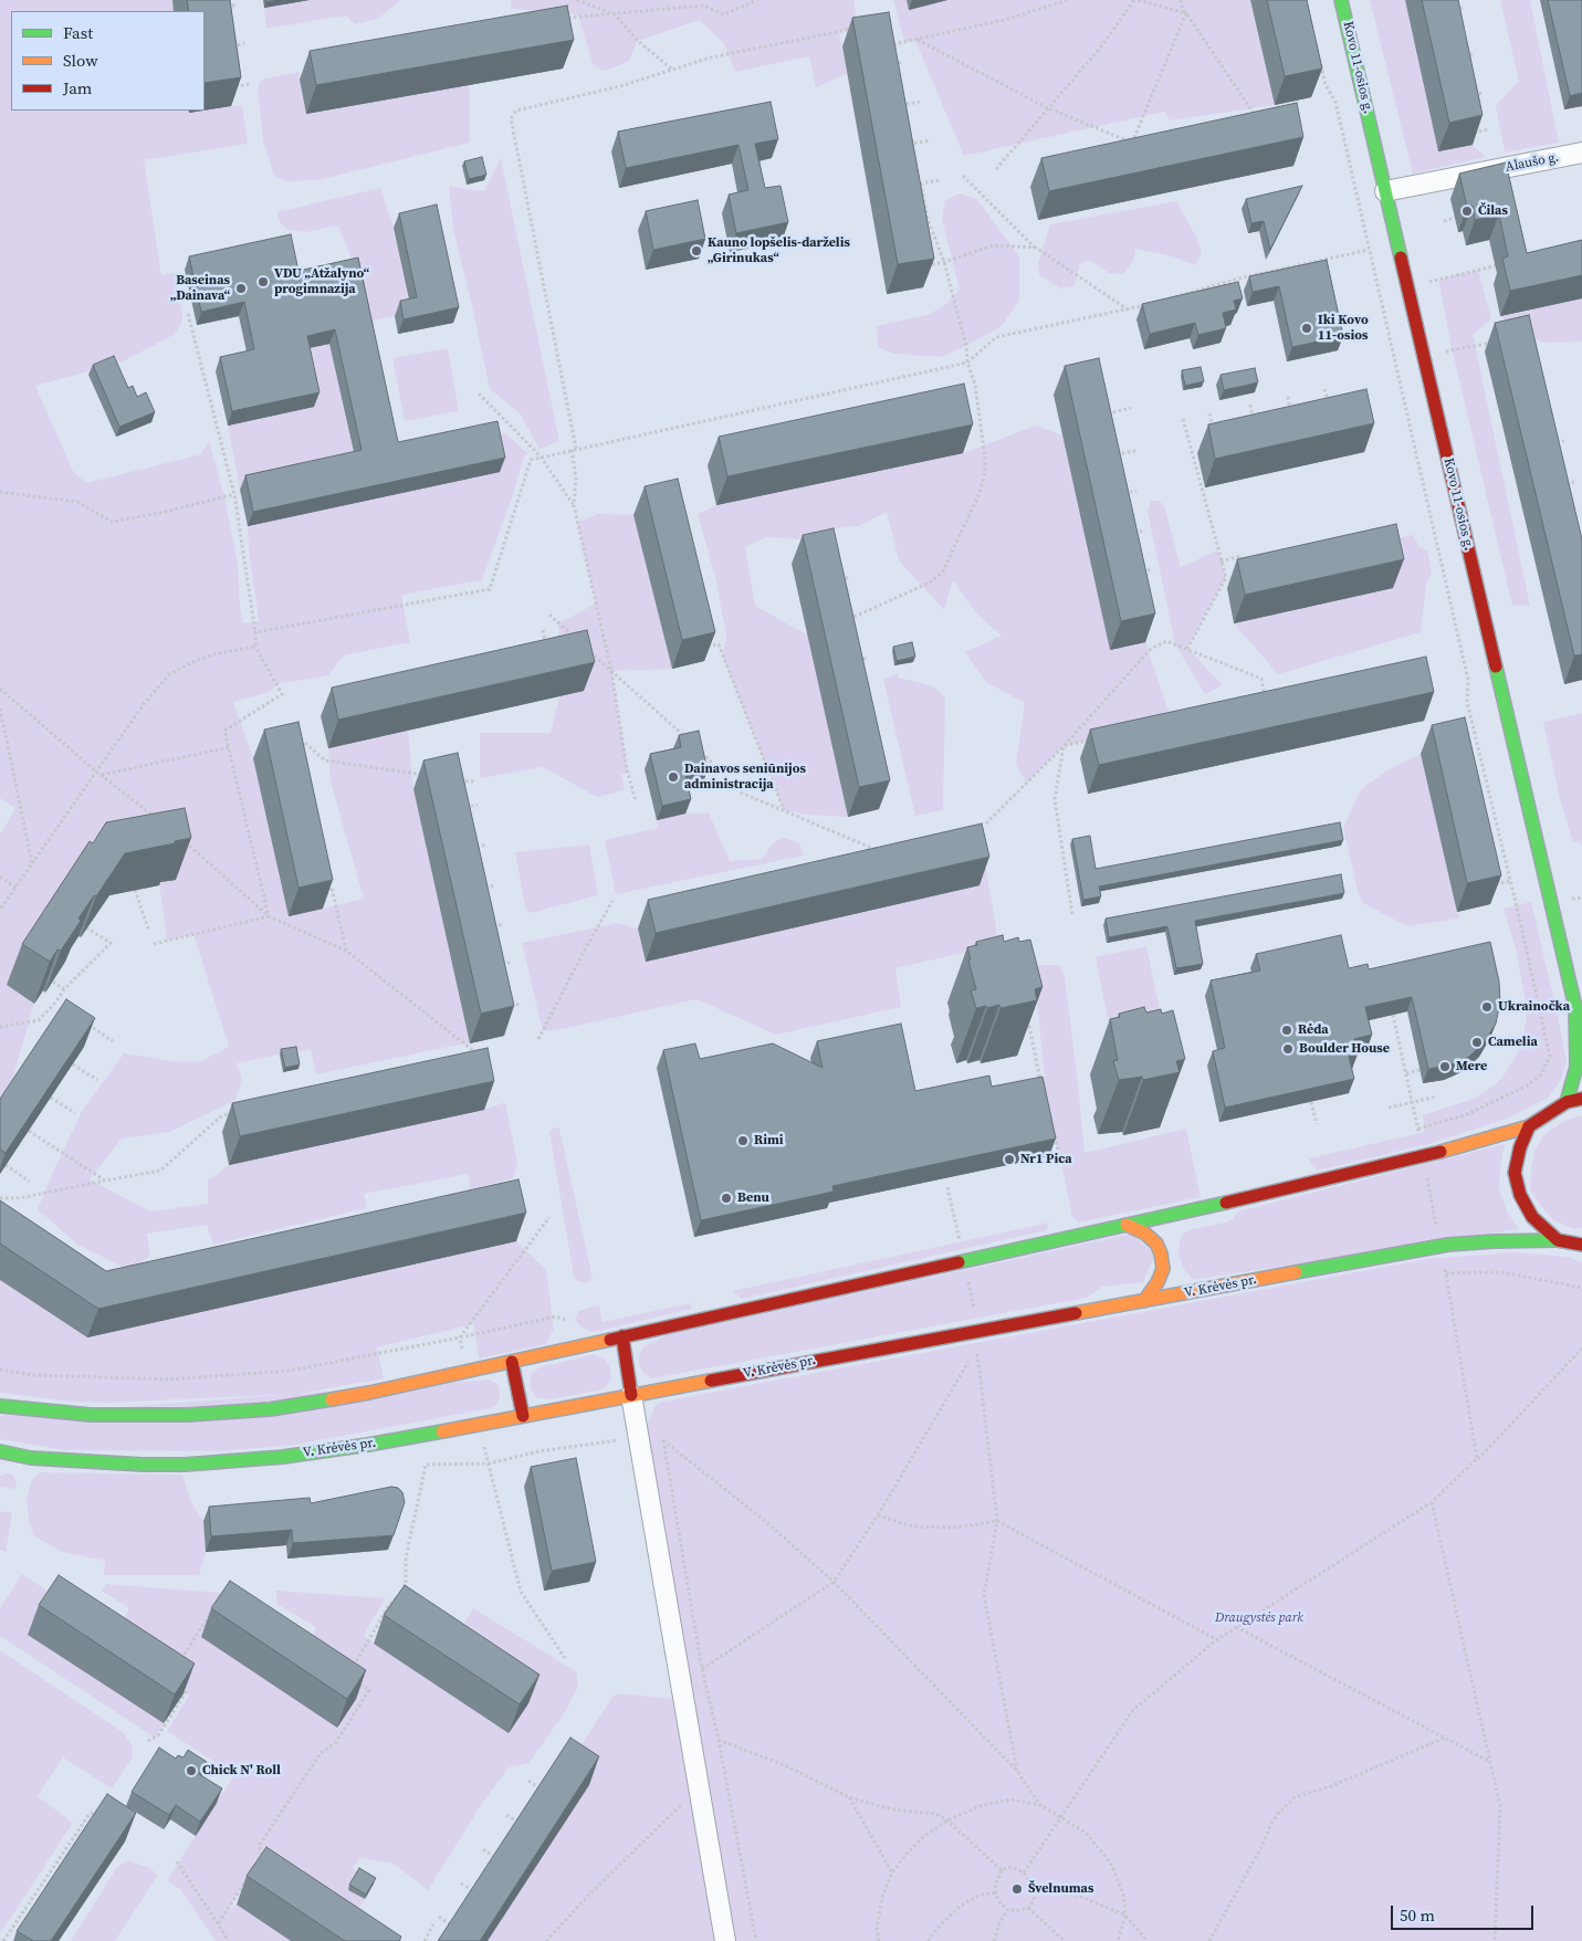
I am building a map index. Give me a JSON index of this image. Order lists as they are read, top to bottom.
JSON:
{
  "streets": {
    "main road": ["Kovo 11-osios g.", "V. Krėvės pr."],
    "street": ["Alaušo g."]
  },
  "crossings": [
    ["Kovo 11-osios g.", "Alaušo g."]
  ],
  "parks": ["Draugystės park"],
  "places": [
    "Čilas",
    "Kauno lopšelis-darželis „Girinukas“",
    "VDU „Atžalyno“ progimnazija",
    "Baseinas „Dainava“",
    "Iki Kovo 11-osios",
    "Dainavos seniūnijos administracija",
    "Ukrainočka",
    "Rėda",
    "Camelia",
    "Boulder House",
    "Mere",
    "Rimi",
    "Nr1 Pica",
    "Benu",
    "Chick N' Roll",
    "Švelnumas"
  ],
  "legend": ["Fast", "Slow", "Jam"],
  "scale_bar": "50 m"
}
